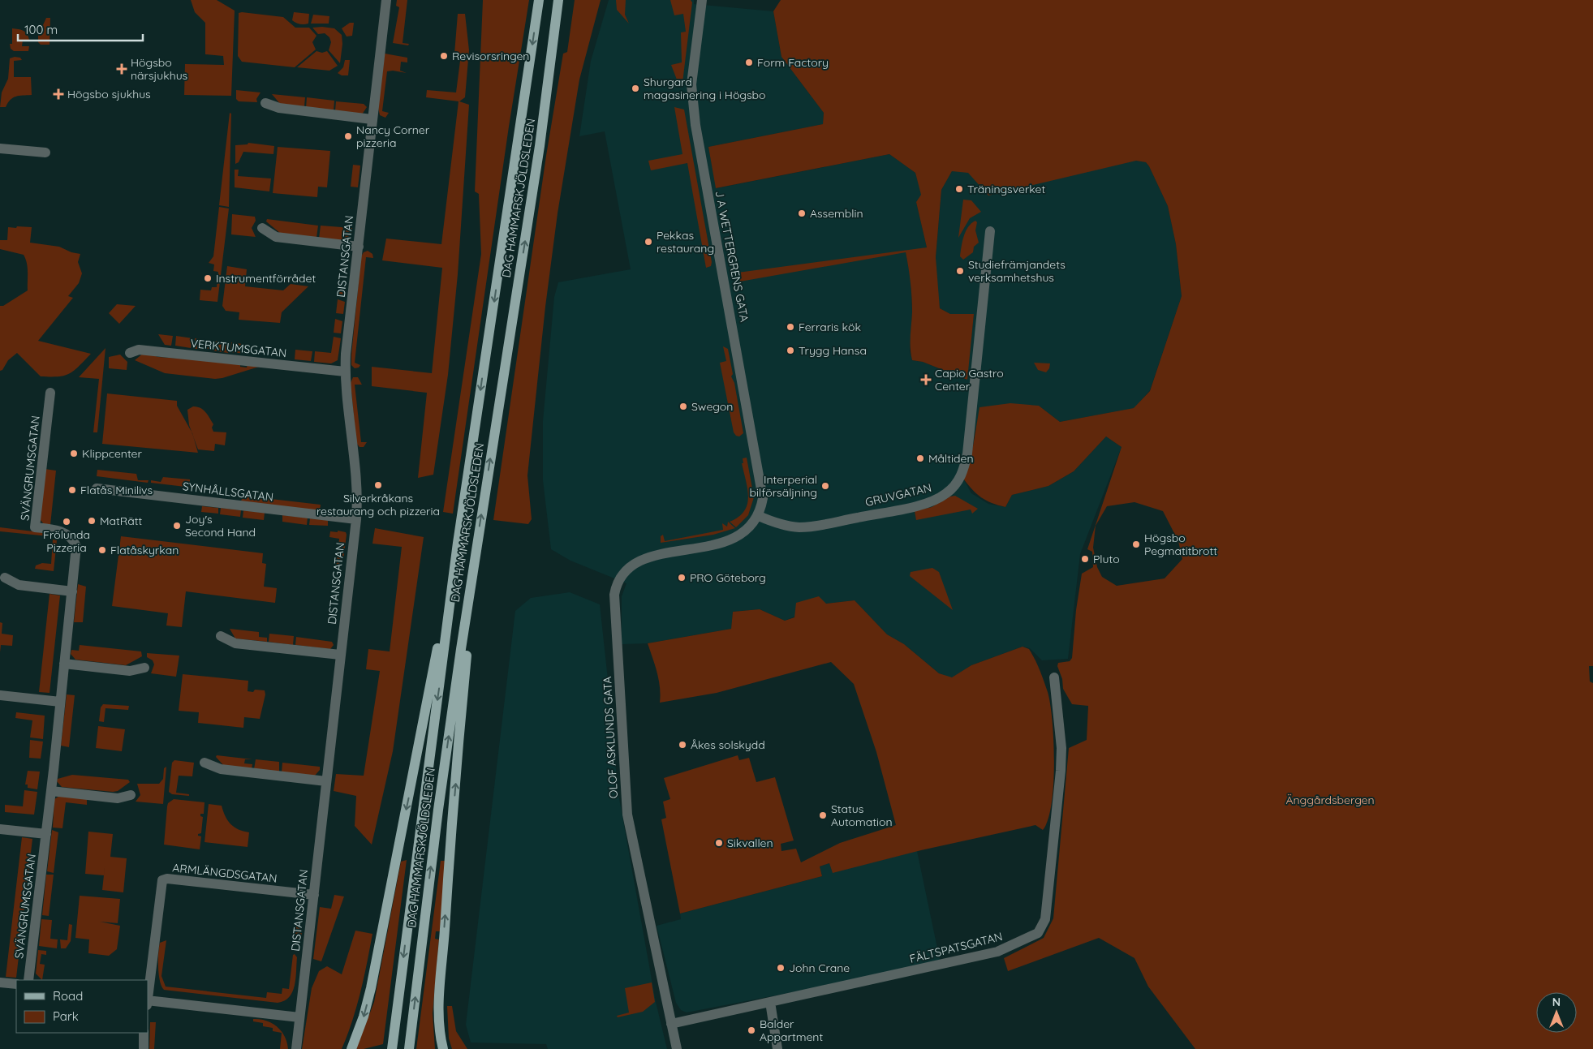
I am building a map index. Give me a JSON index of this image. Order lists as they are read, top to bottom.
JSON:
{
  "streets": {
    "main road": ["DAG HAMMARSKJÖLDSLEDEN"],
    "street": [
      "DISTANSGATAN",
      "J A WETTERGRENS GATA",
      "VERKTUMSGATAN",
      "SVÄNGRUMSGATAN",
      "SYNHÅLLSGATAN",
      "GRUVGATAN",
      "OLOF ASKLUNDS GATA",
      "ARMLÄNGDSGATAN",
      "FÄLTSPATSGATAN"
    ]
  },
  "crossings": [
    ["DISTANSGATAN", "VERKTUMSGATAN"],
    ["DISTANSGATAN", "SYNHÅLLSGATAN"],
    ["DISTANSGATAN", "ARMLÄNGDSGATAN"],
    ["J A WETTERGRENS GATA", "GRUVGATAN"],
    ["J A WETTERGRENS GATA", "OLOF ASKLUNDS GATA"],
    ["GRUVGATAN", "OLOF ASKLUNDS GATA"],
    ["OLOF ASKLUNDS GATA", "FÄLTSPATSGATAN"]
  ],
  "parks": ["Änggårdsbergen"],
  "places": {
    "other": [
      "Revisorsringen",
      "Form Factory",
      "Shurgard magasinering i Högsbo",
      "Nancy Corner pizzeria",
      "Träningsverket",
      "Assemblin",
      "Pekkas restaurang",
      "Studiefrämjandets verksamhetshus",
      "Instrumentförrådet",
      "Ferraris kök",
      "Trygg Hansa",
      "Swegon",
      "Klippcenter",
      "Måltiden",
      "Silverkråkans restaurang och pizzeria",
      "Interperial bilförsäljning",
      "Flatås Minilivs",
      "MatRätt",
      "Frölunda Pizzeria",
      "Joy's Second Hand",
      "Högsbo Pegmatitbrott",
      "Flatåskyrkan",
      "Pluto",
      "PRO Göteborg",
      "Åkes solskydd",
      "Status Automation",
      "Sikvallen",
      "John Crane",
      "Balder Appartment"
    ],
    "health": ["Högsbo närsjukhus", "Högsbo sjukhus", "Capio Gastro Center"]
  },
  "legend": ["Road", "Park"],
  "scale_bar": "100 m",
  "north": "top"
}
